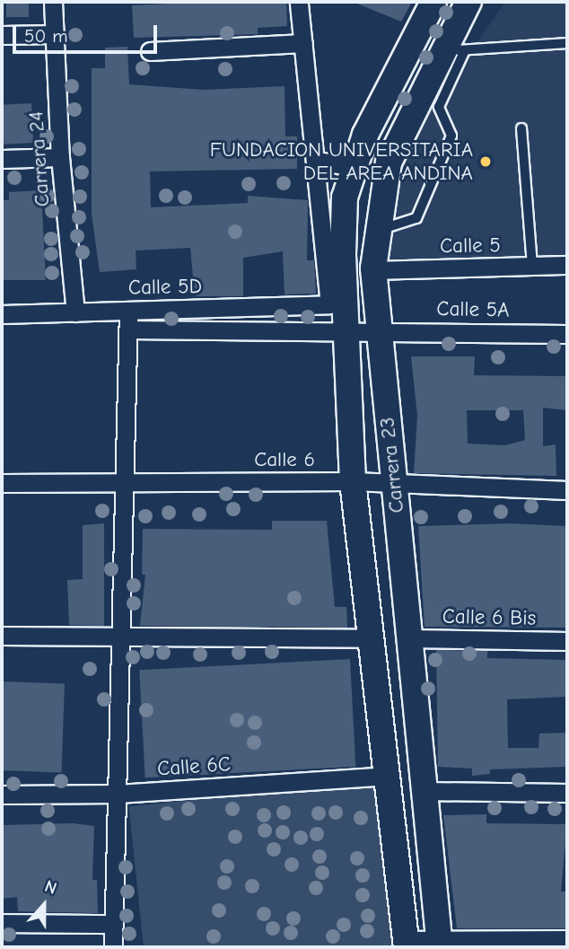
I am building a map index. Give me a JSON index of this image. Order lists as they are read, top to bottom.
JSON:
{
  "streets": {
    "main road": ["Carrera 23"],
    "street": [
      "Carrera 24",
      "Calle 5",
      "Calle 5D",
      "Calle 5A",
      "Calle 6",
      "Calle 6 Bis",
      "Calle 6C"
    ]
  },
  "crossings": [
    ["Carrera 24", "Calle 5D"],
    ["Calle 5", "Carrera 23"],
    ["Calle 5A", "Carrera 23"],
    ["Calle 6", "Carrera 23"],
    ["Carrera 23", "Calle 6 Bis"],
    ["Carrera 23", "Calle 6C"]
  ],
  "places": ["FUNDACION UNIVERSITARIA DEL AREA ANDINA"],
  "scale_bar": "50 m",
  "north": "top"
}
